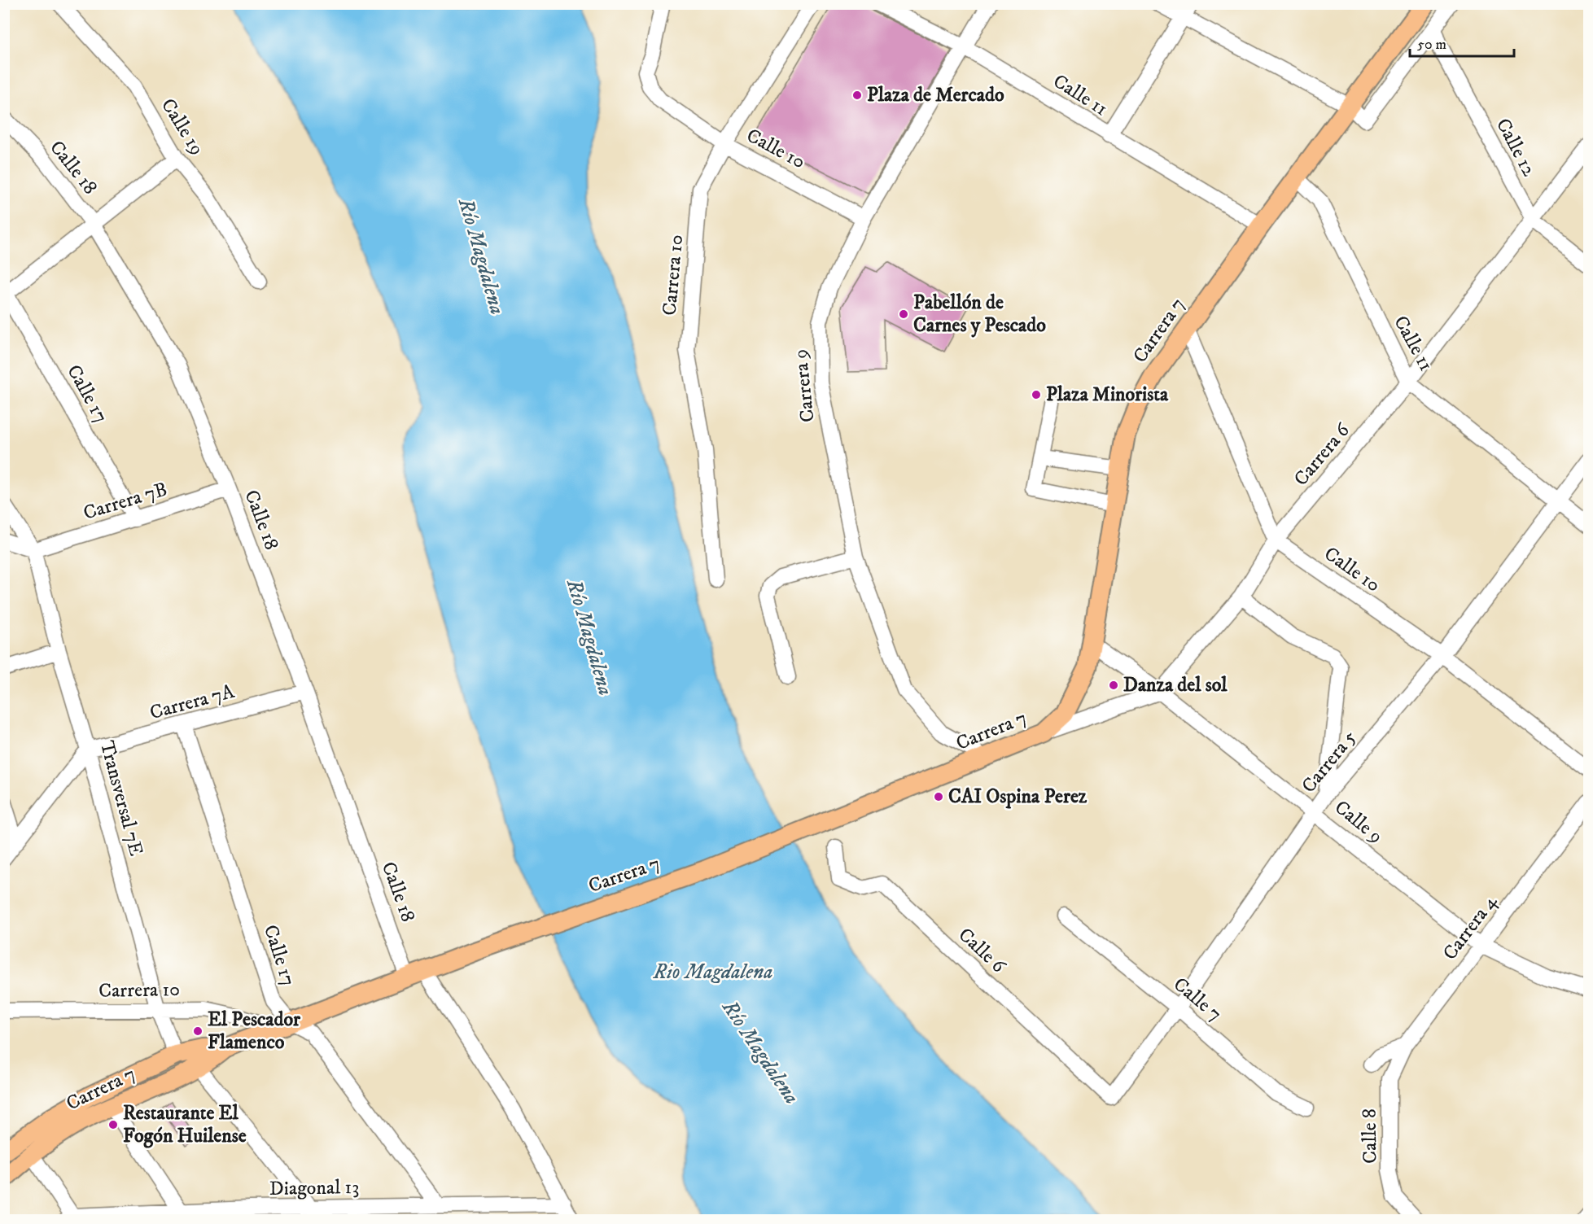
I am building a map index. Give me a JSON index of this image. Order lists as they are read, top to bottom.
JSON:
{
  "streets": {
    "main road": ["Carrera 7"],
    "street": [
      "Calle 11",
      "Calle 19",
      "Calle 12",
      "Calle 10",
      "Calle 18",
      "Carrera 10",
      "Carrera 9",
      "Calle 17",
      "Carrera 6",
      "Carrera 7B",
      "Carrera 7A",
      "Carrera 5",
      "Transversal 7E",
      "Calle 9",
      "Carrera 4",
      "Calle 6",
      "Calle 7",
      "Calle 8",
      "Diagonal 13"
    ]
  },
  "crossings": [
    ["Calle 11", "Carrera 7"],
    ["Calle 11", "Carrera 9"],
    ["Calle 11", "Carrera 6"],
    ["Calle 11", "Carrera 5"],
    ["Calle 12", "Carrera 6"],
    ["Calle 10", "Carrera 10"],
    ["Calle 10", "Carrera 9"],
    ["Calle 10", "Carrera 6"],
    ["Calle 10", "Carrera 5"],
    ["Calle 18", "Carrera 7"],
    ["Calle 18", "Carrera 7B"],
    ["Calle 18", "Carrera 7A"],
    ["Calle 18", "Diagonal 13"],
    ["Carrera 10", "Carrera 7"],
    ["Carrera 10", "Transversal 7E"],
    ["Carrera 7", "Carrera 9"],
    ["Carrera 7", "Calle 17"],
    ["Carrera 7", "Carrera 6"],
    ["Carrera 7", "Transversal 7E"],
    ["Carrera 7", "Calle 9"],
    ["Calle 17", "Carrera 7B"],
    ["Calle 17", "Carrera 7A"],
    ["Calle 17", "Diagonal 13"],
    ["Carrera 6", "Calle 9"],
    ["Carrera 7B", "Transversal 7E"],
    ["Carrera 7A", "Transversal 7E"],
    ["Carrera 5", "Calle 9"],
    ["Carrera 5", "Calle 6"],
    ["Carrera 5", "Calle 7"],
    ["Calle 9", "Carrera 4"],
    ["Carrera 4", "Calle 8"]
  ],
  "water": ["Río Magdalena", "Rio Magdalena"],
  "places": [
    "Plaza de Mercado",
    "Pabellón de Carnes y Pescado",
    "Plaza Minorista",
    "Danza del sol",
    "CAI Ospina Perez",
    "El Pescador Flamenco",
    "Restaurante El Fogón Huilense"
  ],
  "scale_bar": "50 m"
}
